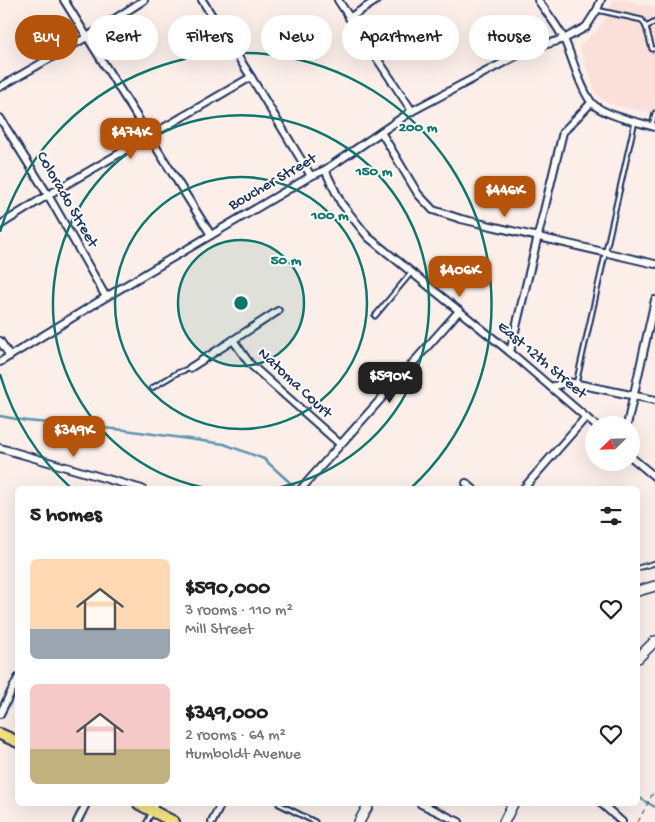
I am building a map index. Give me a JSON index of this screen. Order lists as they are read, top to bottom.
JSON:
{
  "streets": {
    "street": [
      "Boucher Street",
      "Colorado Street",
      "East 12th Street",
      "Natoma Court"
    ]
  },
  "crossings": [
    ["Boucher Street", "Colorado Street"],
    ["Boucher Street", "East 12th Street"]
  ],
  "north": "bottom left",
  "page": {
    "chip": [
      "Buy",
      "Rent",
      "Filters",
      "New",
      "Apartment",
      "House"
    ],
    "price": [
      "$474K",
      "$446K",
      "$406K",
      "$590K",
      "$349K"
    ],
    "heading": "5 homes",
    "list": [
      {
        "name": "$590,000",
        "note": "3 rooms · 110 m² · Mill Street"
      },
      {
        "name": "$349,000",
        "note": "2 rooms · 64 m² · Humboldt Avenue"
      }
    ]
  },
  "rings": [
    "200 m",
    "150 m",
    "100 m",
    "50 m"
  ]
}
